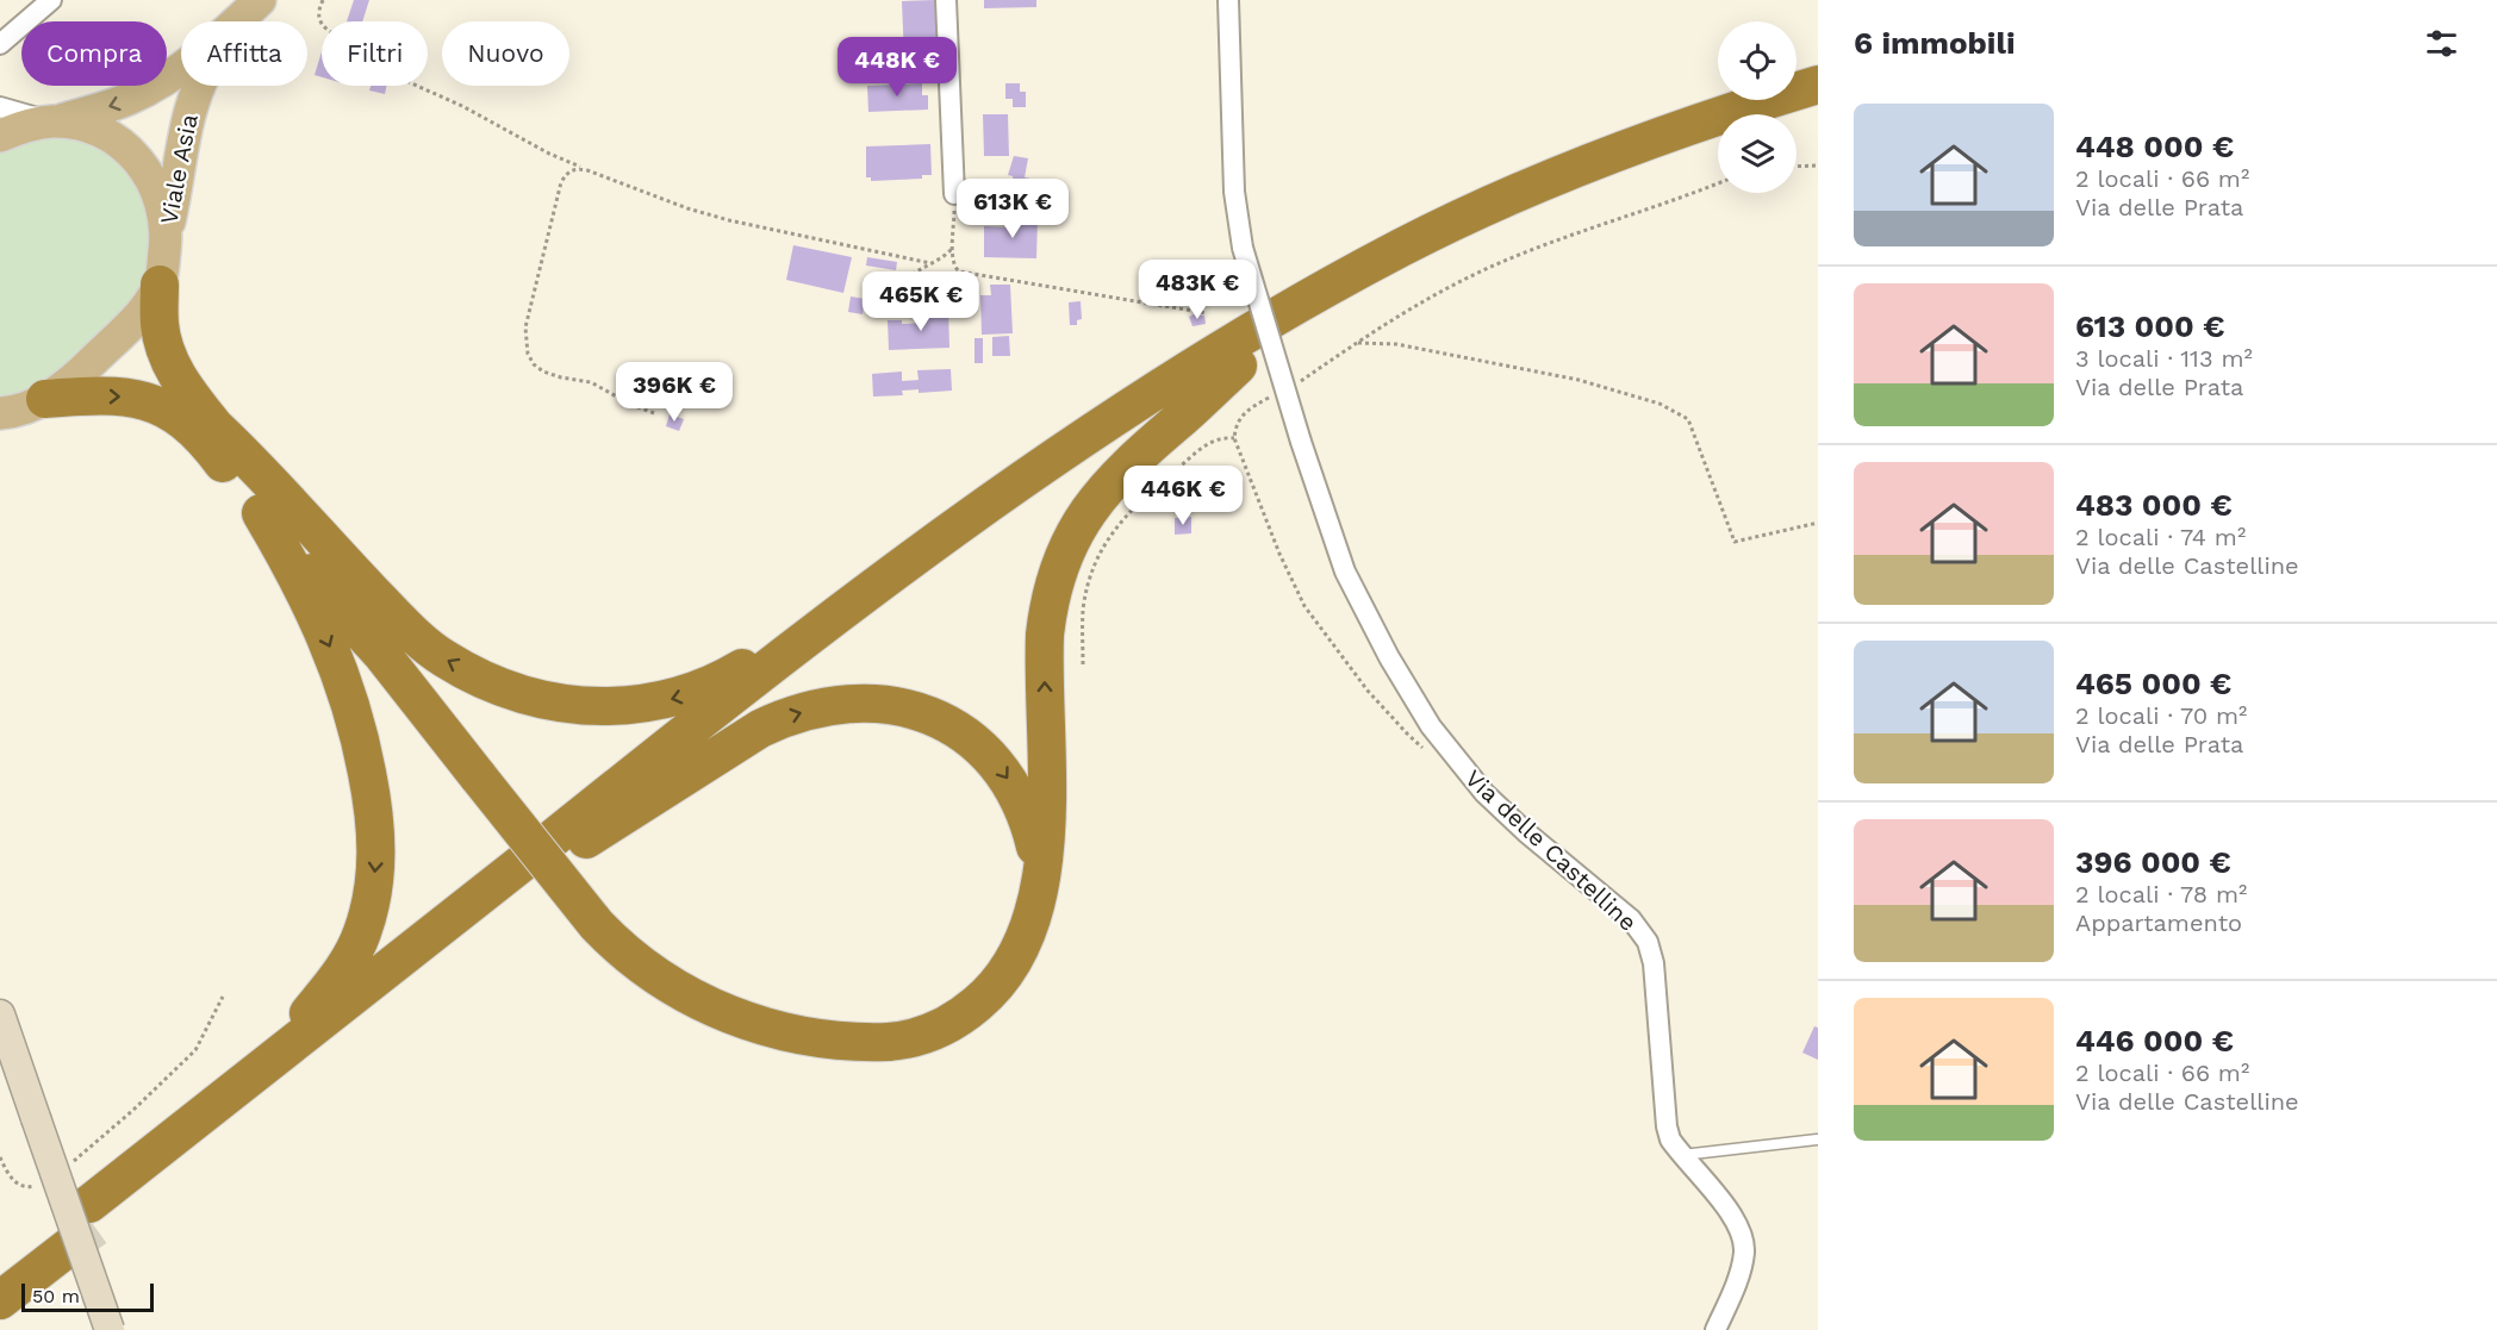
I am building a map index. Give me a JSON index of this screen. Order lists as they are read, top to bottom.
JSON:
{
  "streets": {
    "main road": ["Viale Asia"],
    "street": ["Via delle Castelline"]
  },
  "scale_bar": "50 m",
  "page": {
    "heading": "6 immobili",
    "chip": [
      "Compra",
      "Affitta",
      "Filtri",
      "Nuovo"
    ],
    "price": [
      "448K €",
      "613K €",
      "483K €",
      "465K €",
      "396K €",
      "446K €"
    ],
    "list": [
      {
        "name": "448 000 €",
        "note": "2 locali · 66 m² · Via delle Prata"
      },
      {
        "name": "613 000 €",
        "note": "3 locali · 113 m² · Via delle Prata"
      },
      {
        "name": "483 000 €",
        "note": "2 locali · 74 m² · Via delle Castelline"
      },
      {
        "name": "465 000 €",
        "note": "2 locali · 70 m² · Via delle Prata"
      },
      {
        "name": "396 000 €",
        "note": "2 locali · 78 m² · Appartamento"
      },
      {
        "name": "446 000 €",
        "note": "2 locali · 66 m² · Via delle Castelline"
      }
    ],
    "scale": "50 m"
  }
}
